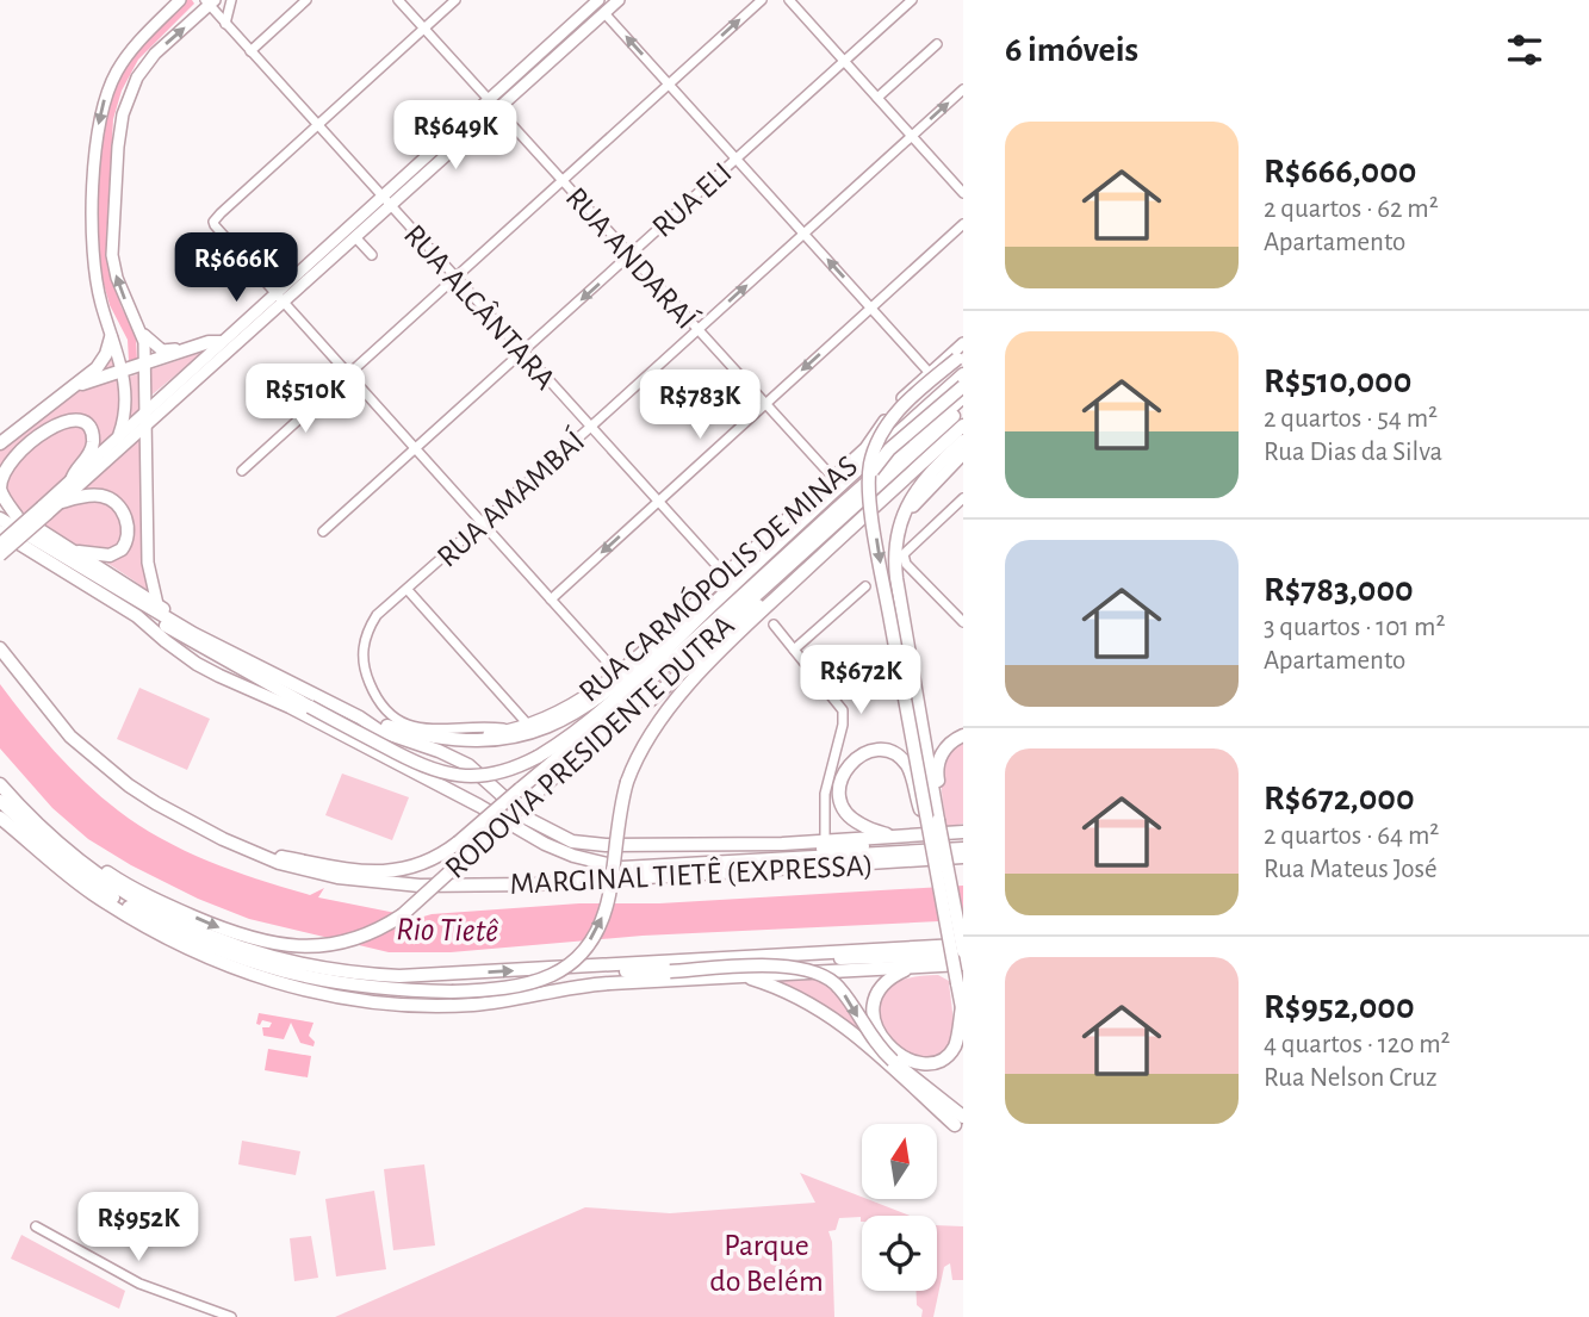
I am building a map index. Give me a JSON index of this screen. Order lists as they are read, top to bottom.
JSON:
{
  "streets": {
    "highway": ["RODOVIA PRESIDENTE DUTRA", "MARGINAL TIETÊ (EXPRESSA)"],
    "main road": ["RUA AMAMBAÍ", "RUA CARMÓPOLIS DE MINAS"],
    "street": ["RUA ELI", "RUA ANDARAÍ", "RUA ALCÂNTARA"]
  },
  "crossings": [
    ["RUA ELI", "RUA ANDARAÍ"],
    ["RUA ELI", "RUA ALCÂNTARA"],
    ["RUA ANDARAÍ", "RUA AMAMBAÍ"],
    ["RUA ANDARAÍ", "RUA CARMÓPOLIS DE MINAS"],
    ["RUA ALCÂNTARA", "RUA AMAMBAÍ"],
    ["RUA ALCÂNTARA", "RUA CARMÓPOLIS DE MINAS"],
    ["RUA AMAMBAÍ", "RUA CARMÓPOLIS DE MINAS"],
    ["RODOVIA PRESIDENTE DUTRA", "MARGINAL TIETÊ (EXPRESSA)"]
  ],
  "water": ["Rio Tietê"],
  "parks": ["Parque do Belém"],
  "north": "top",
  "page": {
    "heading": "6 imóveis",
    "price": [
      "R$649K",
      "R$666K",
      "R$510K",
      "R$783K",
      "R$672K",
      "R$952K"
    ],
    "list": [
      {
        "name": "R$666,000",
        "note": "2 quartos · 62 m² · Apartamento"
      },
      {
        "name": "R$510,000",
        "note": "2 quartos · 54 m² · Rua Dias da Silva"
      },
      {
        "name": "R$783,000",
        "note": "3 quartos · 101 m² · Apartamento"
      },
      {
        "name": "R$672,000",
        "note": "2 quartos · 64 m² · Rua Mateus José"
      },
      {
        "name": "R$952,000",
        "note": "4 quartos · 120 m² · Rua Nelson Cruz"
      }
    ]
  }
}
